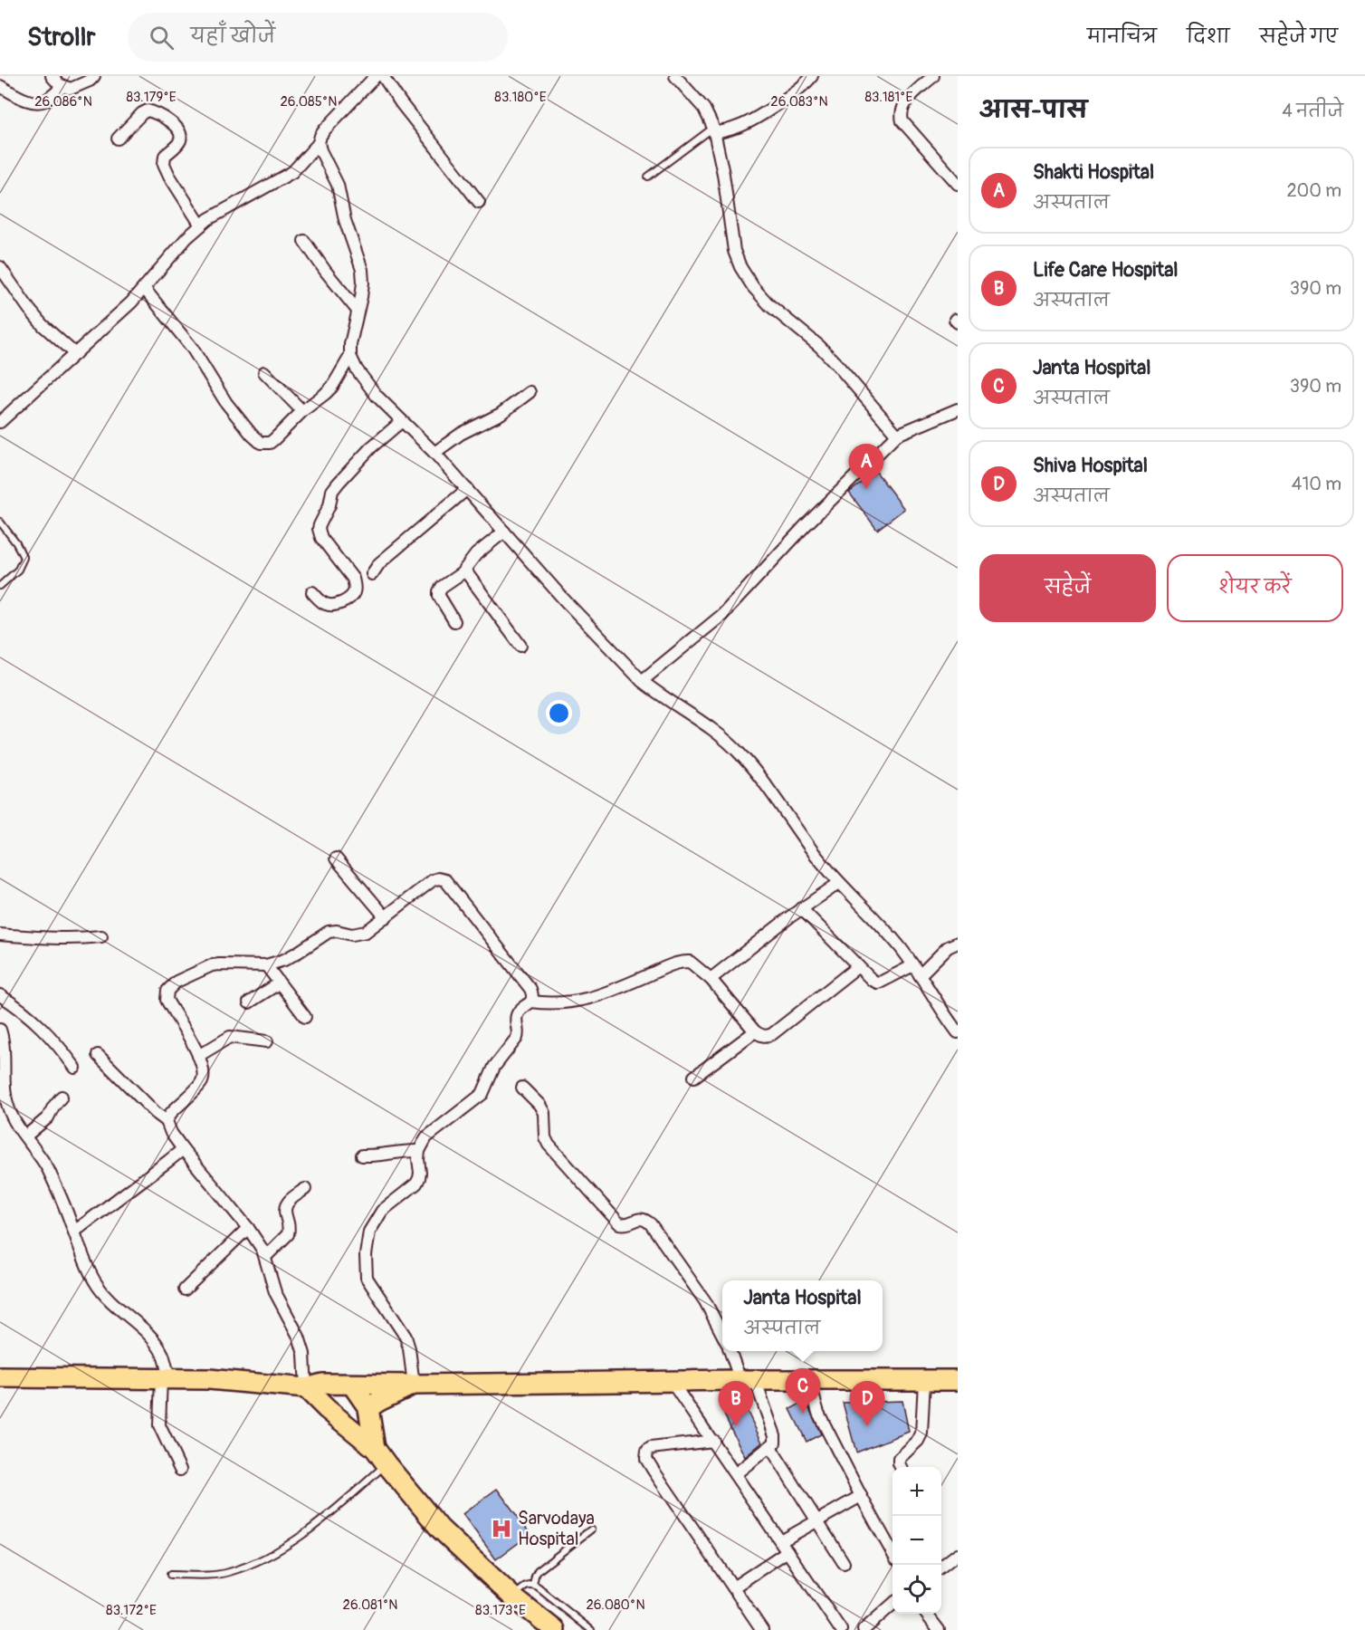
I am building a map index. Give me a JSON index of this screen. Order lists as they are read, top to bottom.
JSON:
{
  "places": {
    "hospital": ["Sarvodaya Hospital"]
  },
  "page": {
    "header": "Strollr",
    "search": "यहाँ खोजें",
    "nav": ["मानचित्र", "दिशा", "सहेजे गए"],
    "heading": ["आस-पास", "4 नतीजे"],
    "list": [
      {
        "mark": "A",
        "name": "Shakti Hospital",
        "note": "अस्पताल",
        "value": "200 m"
      },
      {
        "mark": "B",
        "name": "Life Care Hospital",
        "note": "अस्पताल",
        "value": "390 m"
      },
      {
        "mark": "C",
        "name": "Janta Hospital",
        "note": "अस्पताल",
        "value": "390 m"
      },
      {
        "mark": "D",
        "name": "Shiva Hospital",
        "note": "अस्पताल",
        "value": "410 m"
      }
    ],
    "pins": [
      "A",
      "C",
      "B",
      "D"
    ],
    "buttons": ["सहेजें", "शेयर करें"],
    "popup": ["Janta Hospital", "अस्पताल"],
    "map_buttons": ["+", "−"]
  },
  "coordinates": [
    "83.179°E",
    "83.180°E",
    "83.181°E",
    "26.086°N",
    "26.085°N",
    "26.083°N",
    "26.081°N",
    "26.080°N",
    "83.172°E",
    "83.173°E"
  ]
}
